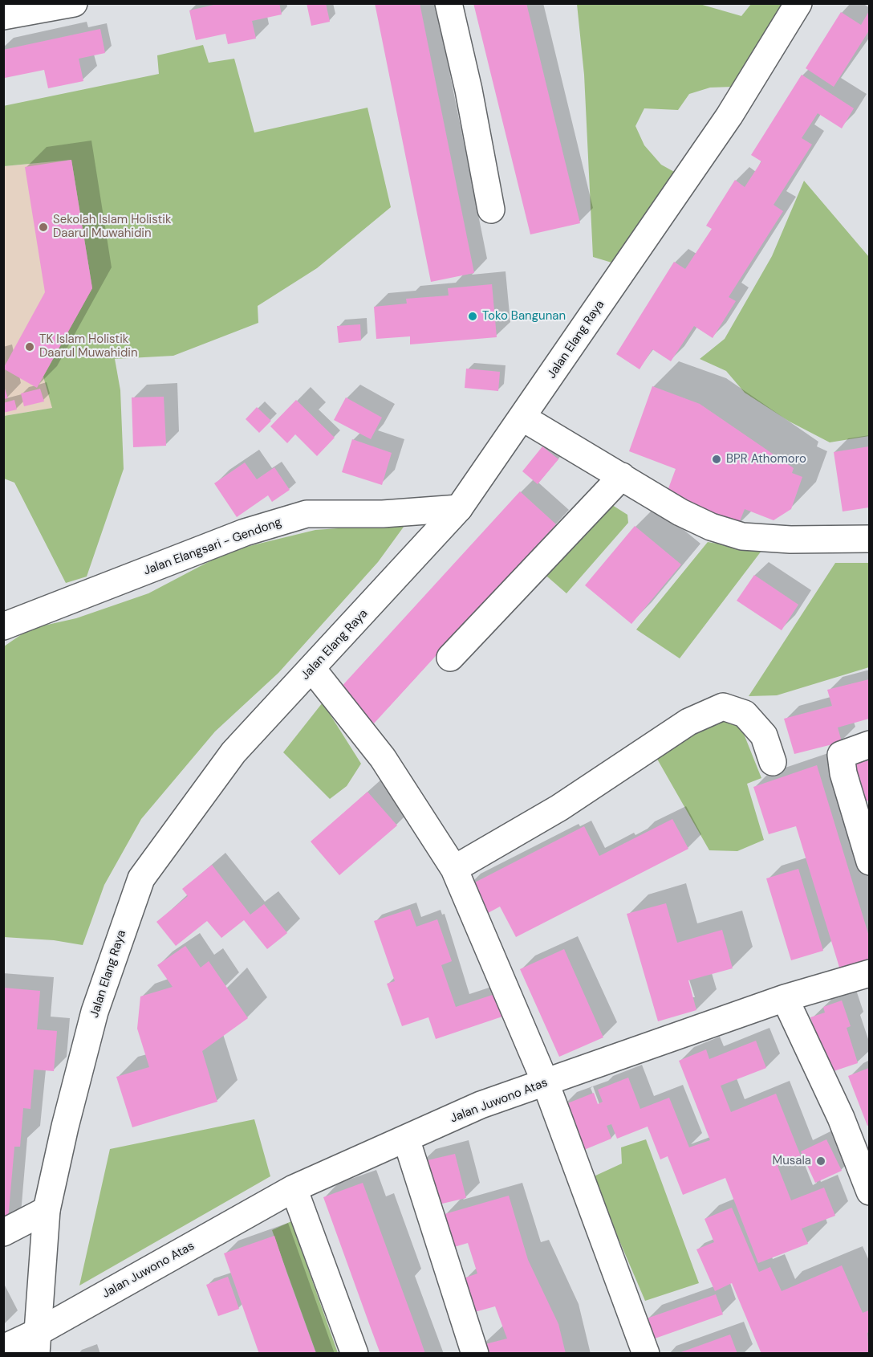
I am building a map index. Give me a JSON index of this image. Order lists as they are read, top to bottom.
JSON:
{
  "streets": {
    "street": ["Jalan Elang Raya", "Jalan Elangsari - Gendong", "Jalan Juwono Atas"]
  },
  "crossings": [
    ["Jalan Elang Raya", "Jalan Elangsari - Gendong"],
    ["Jalan Elang Raya", "Jalan Juwono Atas"]
  ],
  "places": [
    "Sekolah Islam Holistik Daarul Muwahidin",
    "Toko Bangunan",
    "TK Islam Holistik Daarul Muwahidin",
    "BPR Athomoro",
    "Musala"
  ]
}
